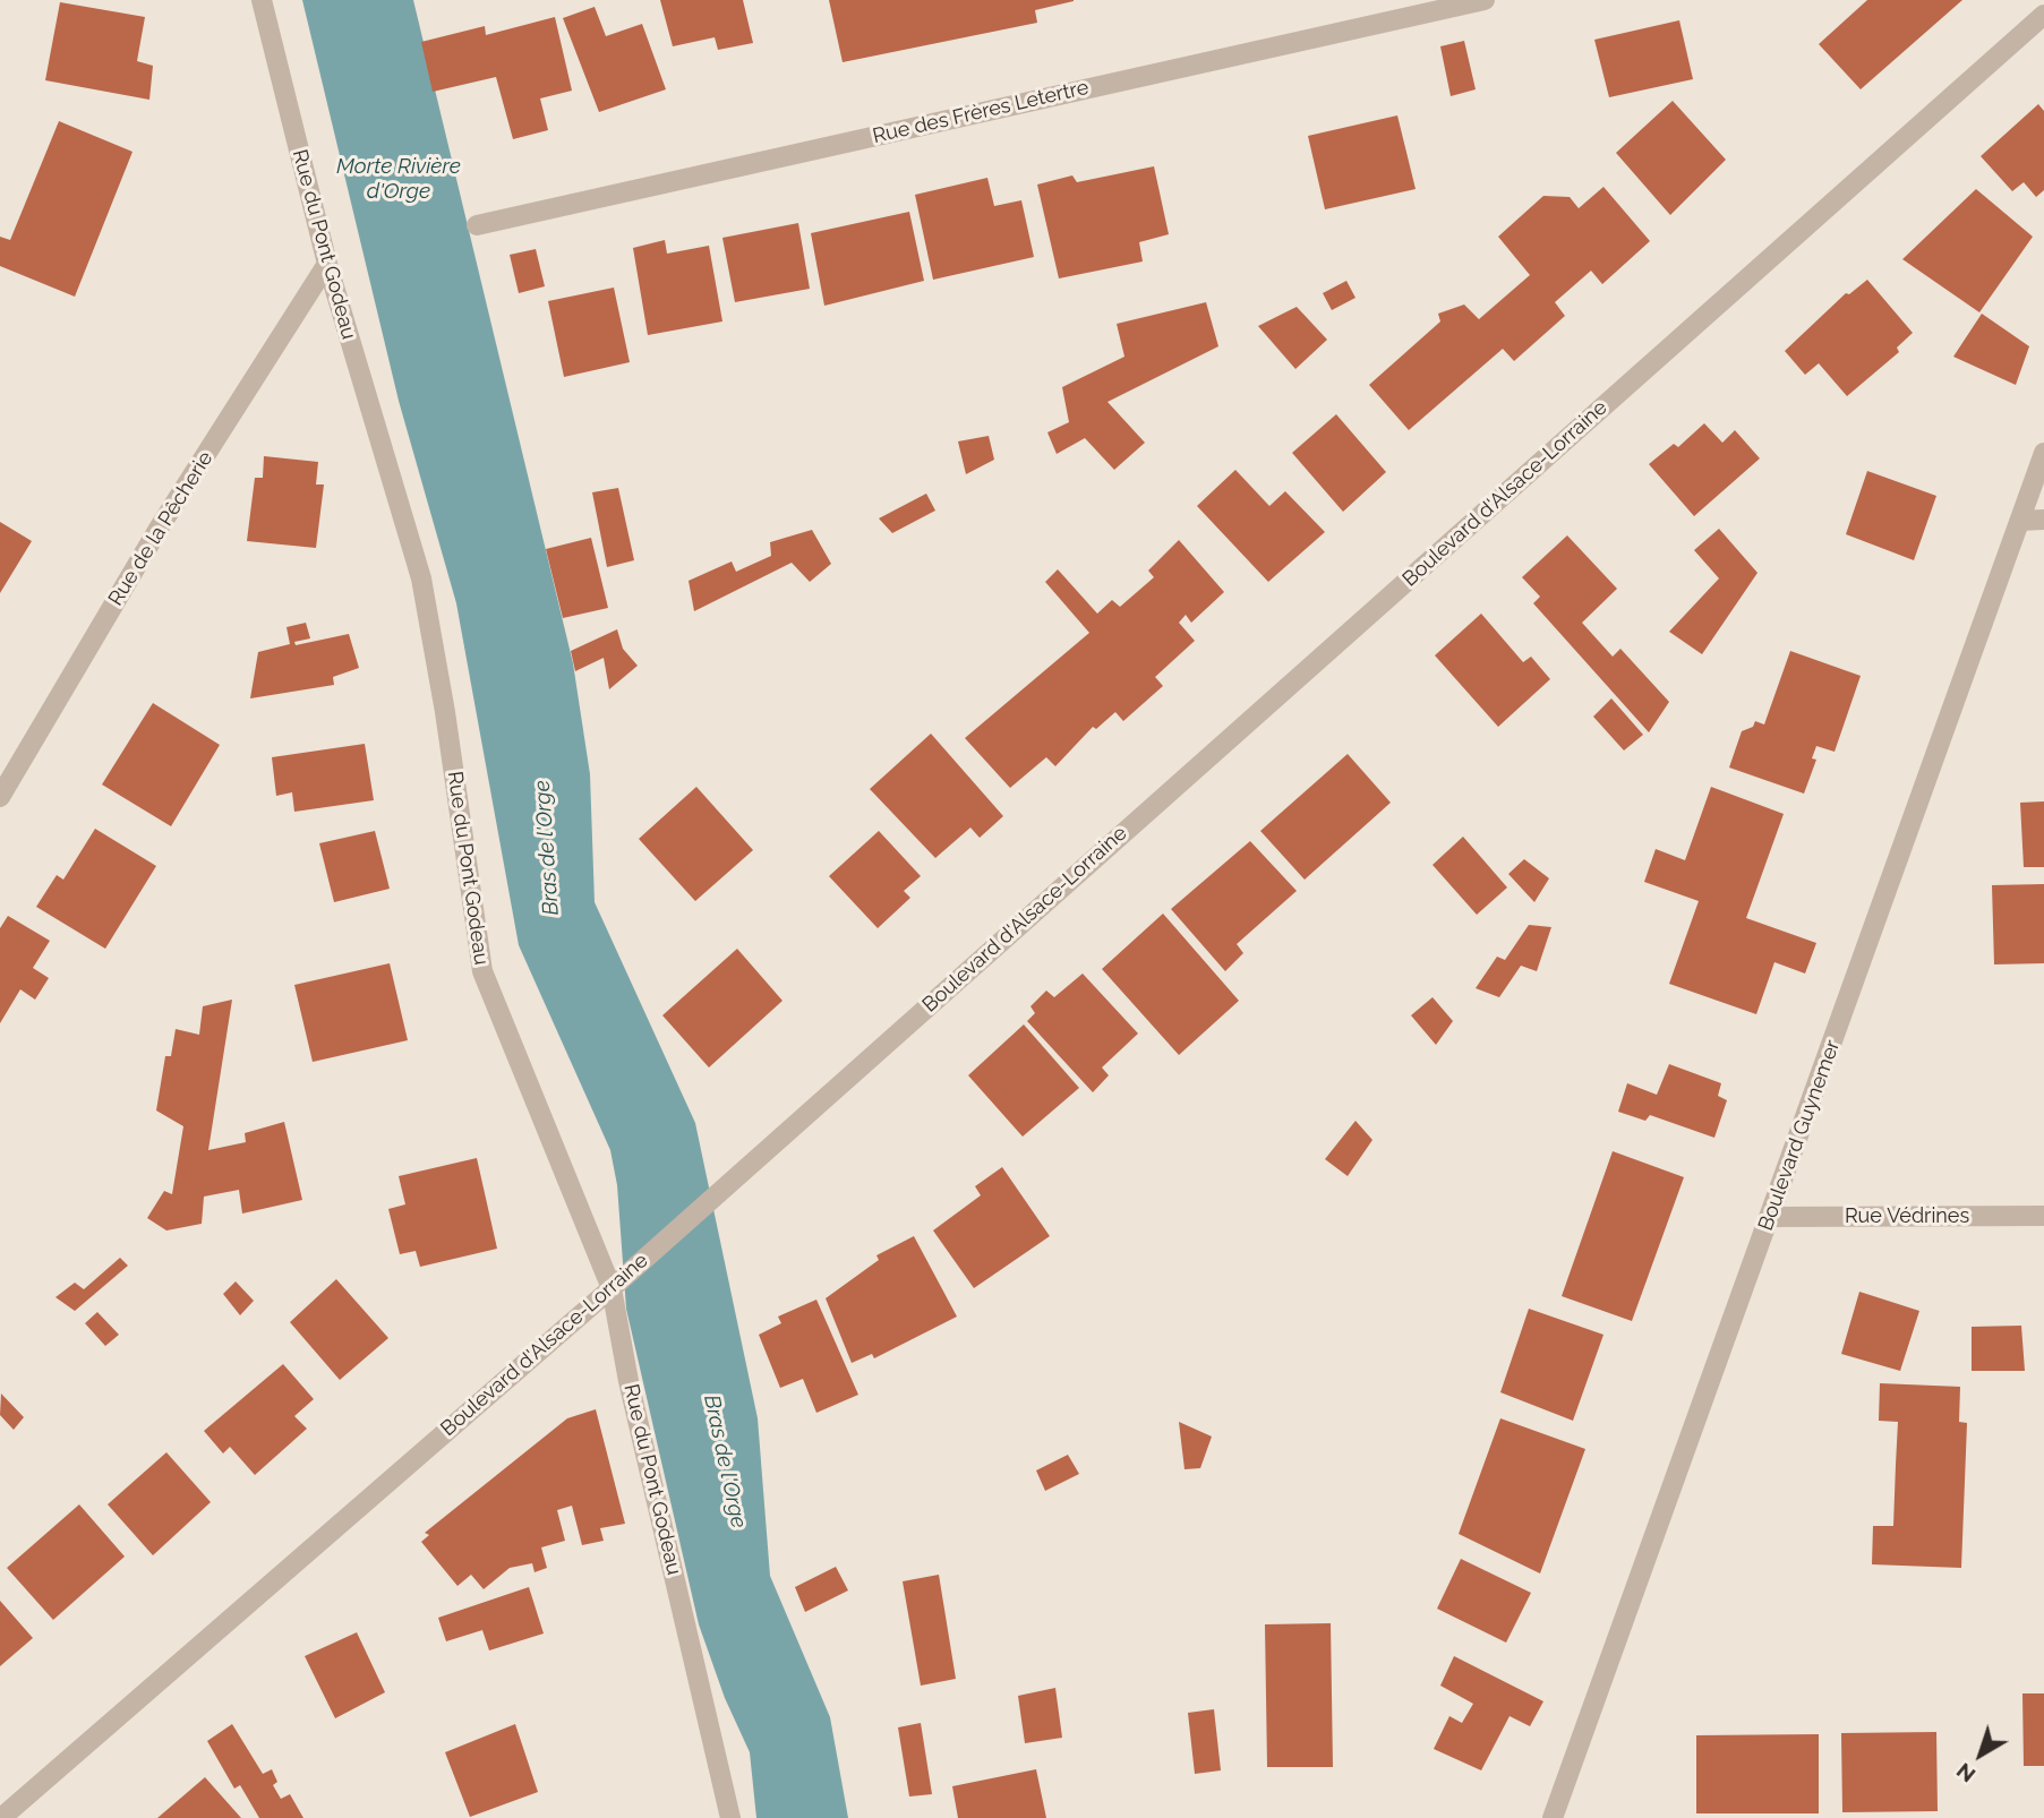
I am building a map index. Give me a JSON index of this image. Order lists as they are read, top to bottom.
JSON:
{
  "streets": {
    "street": [
      "Rue des Frères Letertre",
      "Rue du Pont Godeau",
      "Boulevard d'Alsace-Lorraine",
      "Rue de la Pêcherie",
      "Boulevard Guynemer",
      "Rue Védrines"
    ]
  },
  "crossings": [
    ["Rue du Pont Godeau", "Boulevard d'Alsace-Lorraine"],
    ["Rue du Pont Godeau", "Rue de la Pêcherie"],
    ["Boulevard Guynemer", "Rue Védrines"]
  ],
  "water": ["Morte Rivière d'Orge", "Bras de l'Orge"],
  "north": "bottom left"
}
